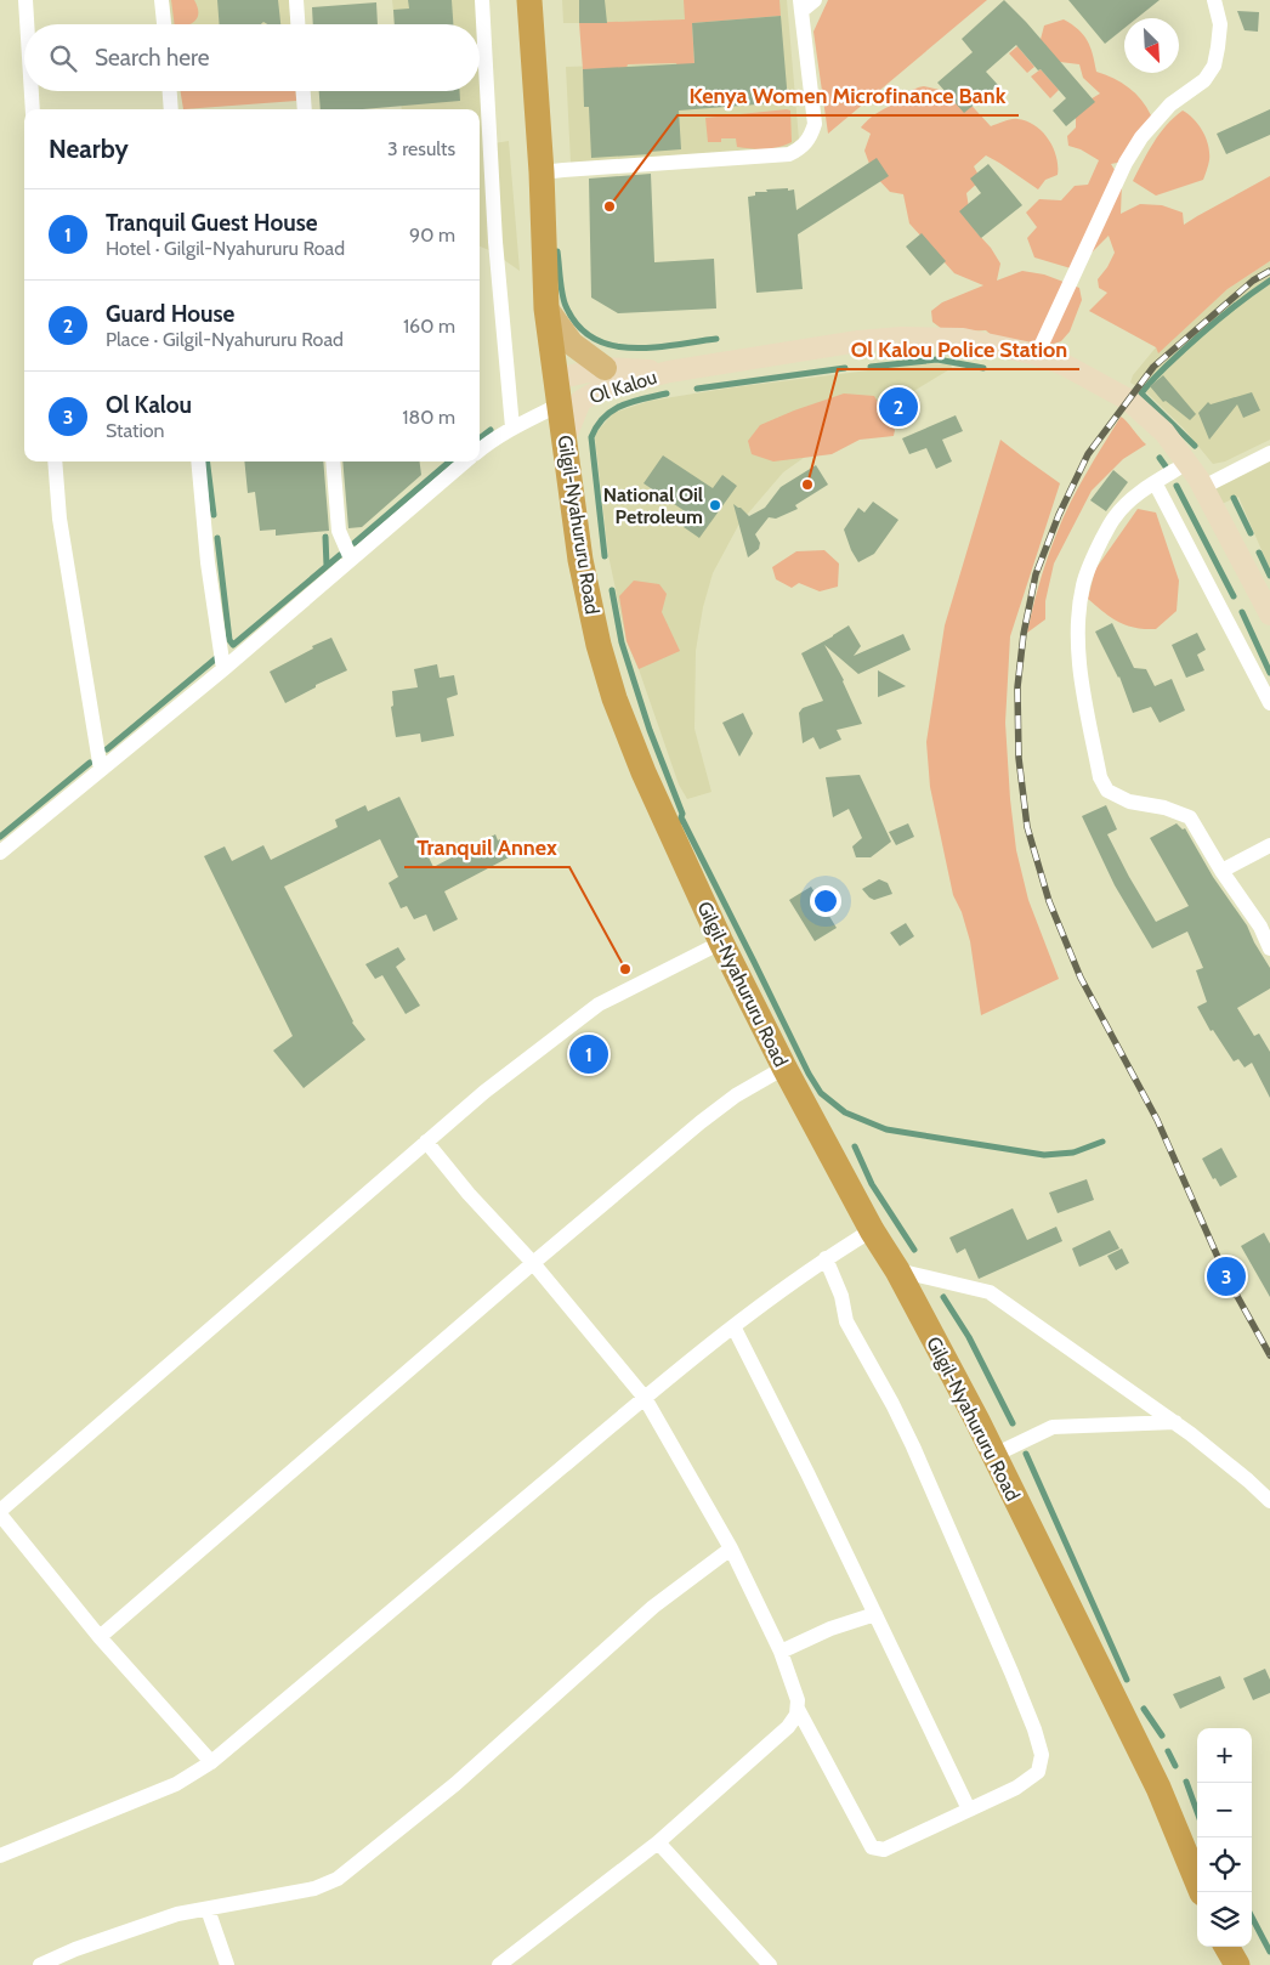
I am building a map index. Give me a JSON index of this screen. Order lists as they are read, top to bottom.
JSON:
{
  "streets": {
    "highway": ["Gilgil-Nyahururu Road"],
    "main road": ["Ol Kalou"]
  },
  "crossings": [
    ["Ol Kalou", "Gilgil-Nyahururu Road"]
  ],
  "places": [
    "Kenya Women Microfinance Bank",
    "Ol Kalou Police Station",
    "National Oil Petroleum",
    "Tranquil Annex"
  ],
  "north": "bottom right",
  "page": {
    "search": "Search here",
    "heading": ["Nearby", "3 results"],
    "list": [
      {
        "mark": "1",
        "name": "Tranquil Guest House",
        "note": "Hotel · Gilgil-Nyahururu Road",
        "value": "90 m"
      },
      {
        "mark": "2",
        "name": "Guard House",
        "note": "Place · Gilgil-Nyahururu Road",
        "value": "160 m"
      },
      {
        "mark": "3",
        "name": "Ol Kalou",
        "note": "Station",
        "value": "180 m"
      }
    ],
    "pins": ["2", "1", "3"],
    "map_buttons": ["+", "−"]
  }
}
